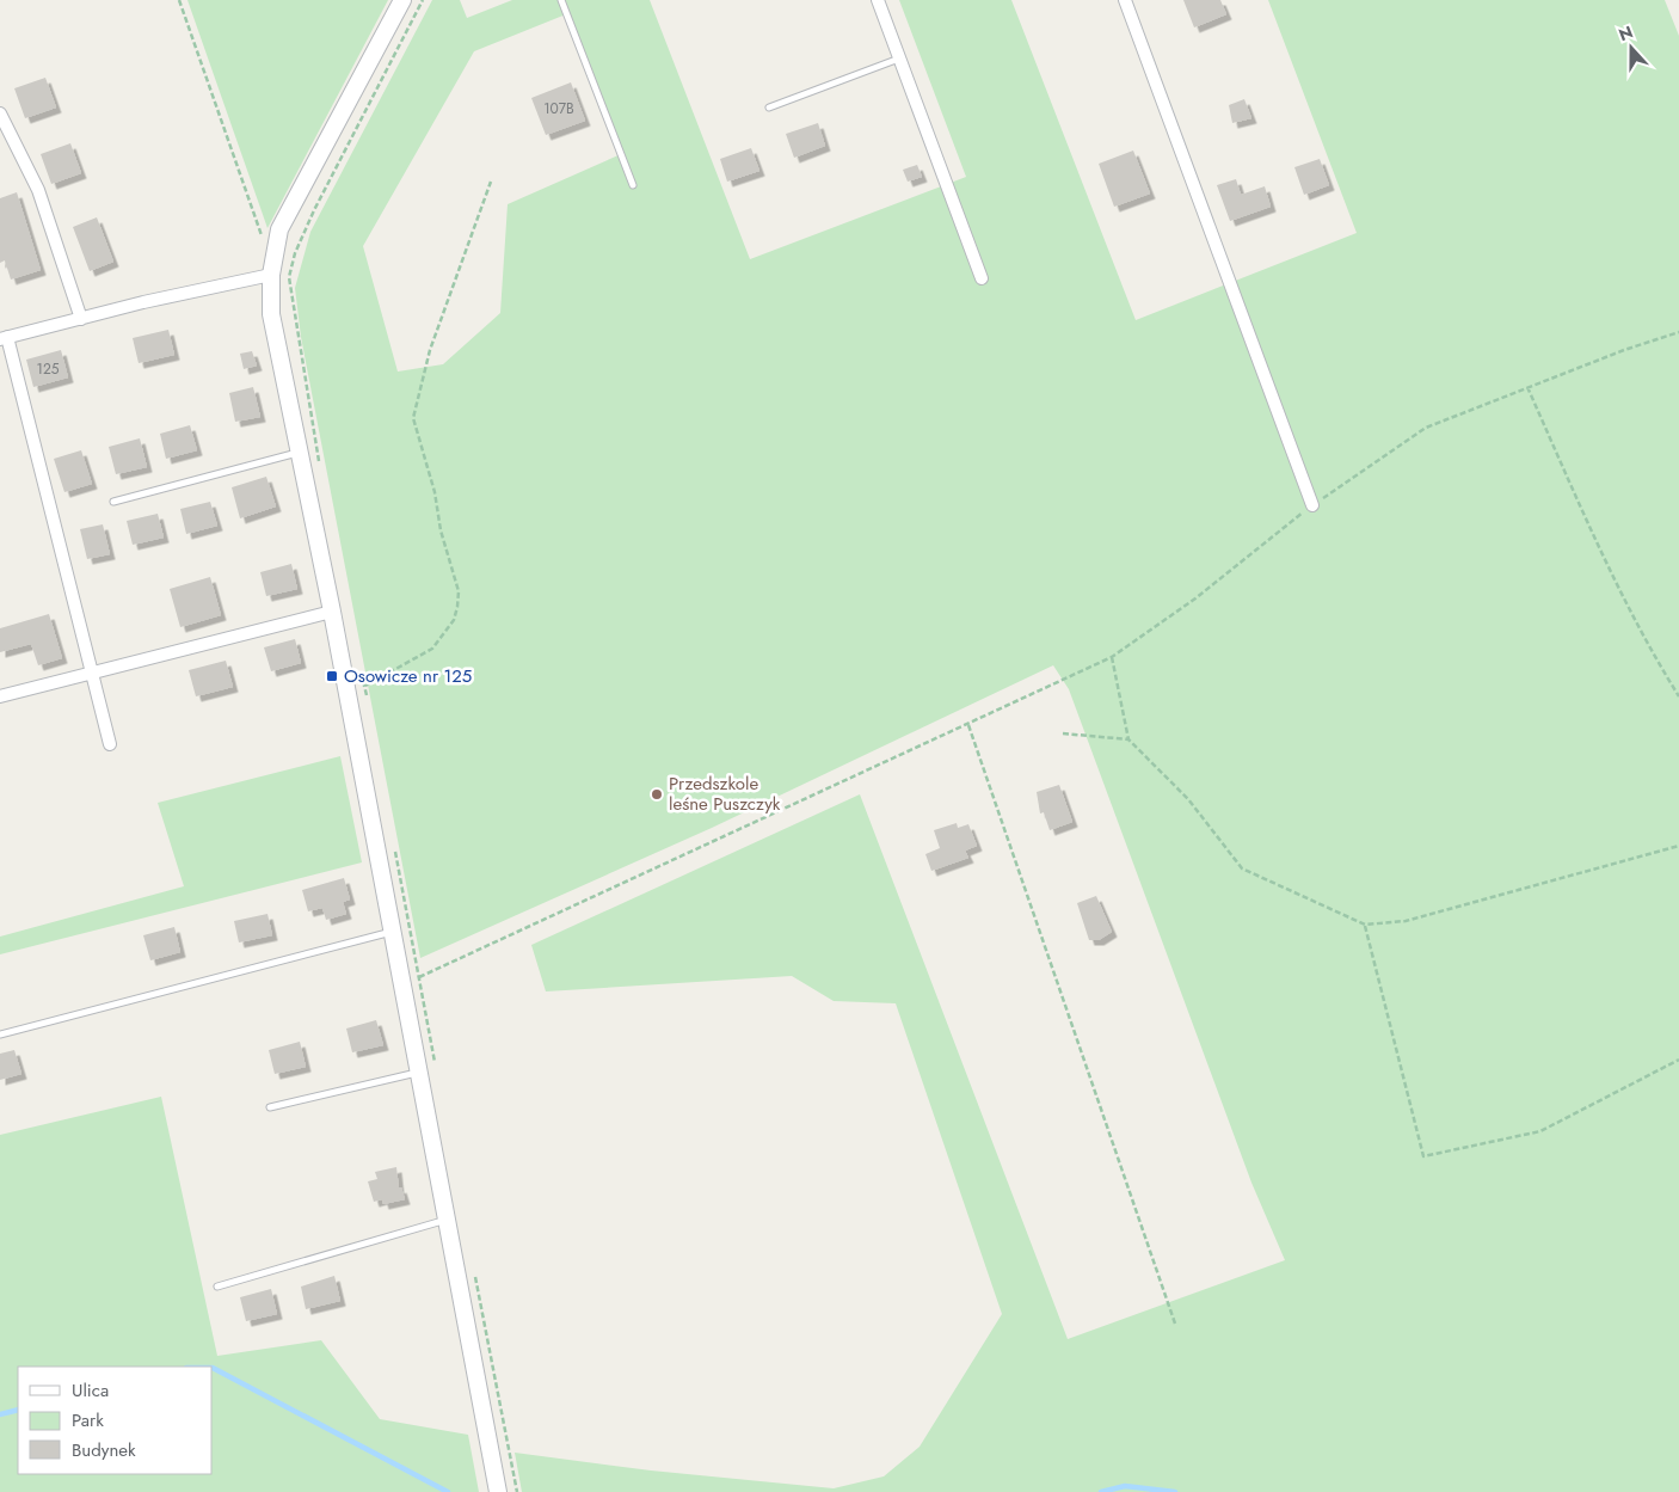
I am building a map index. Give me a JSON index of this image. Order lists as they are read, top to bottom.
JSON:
{
  "places": {
    "transit": ["Osowicze nr 125"],
    "other": ["Przedszkole leśne Puszczyk"]
  },
  "house_numbers": ["107B", "125"],
  "legend": ["Ulica", "Park", "Budynek"],
  "north": "top"
}
